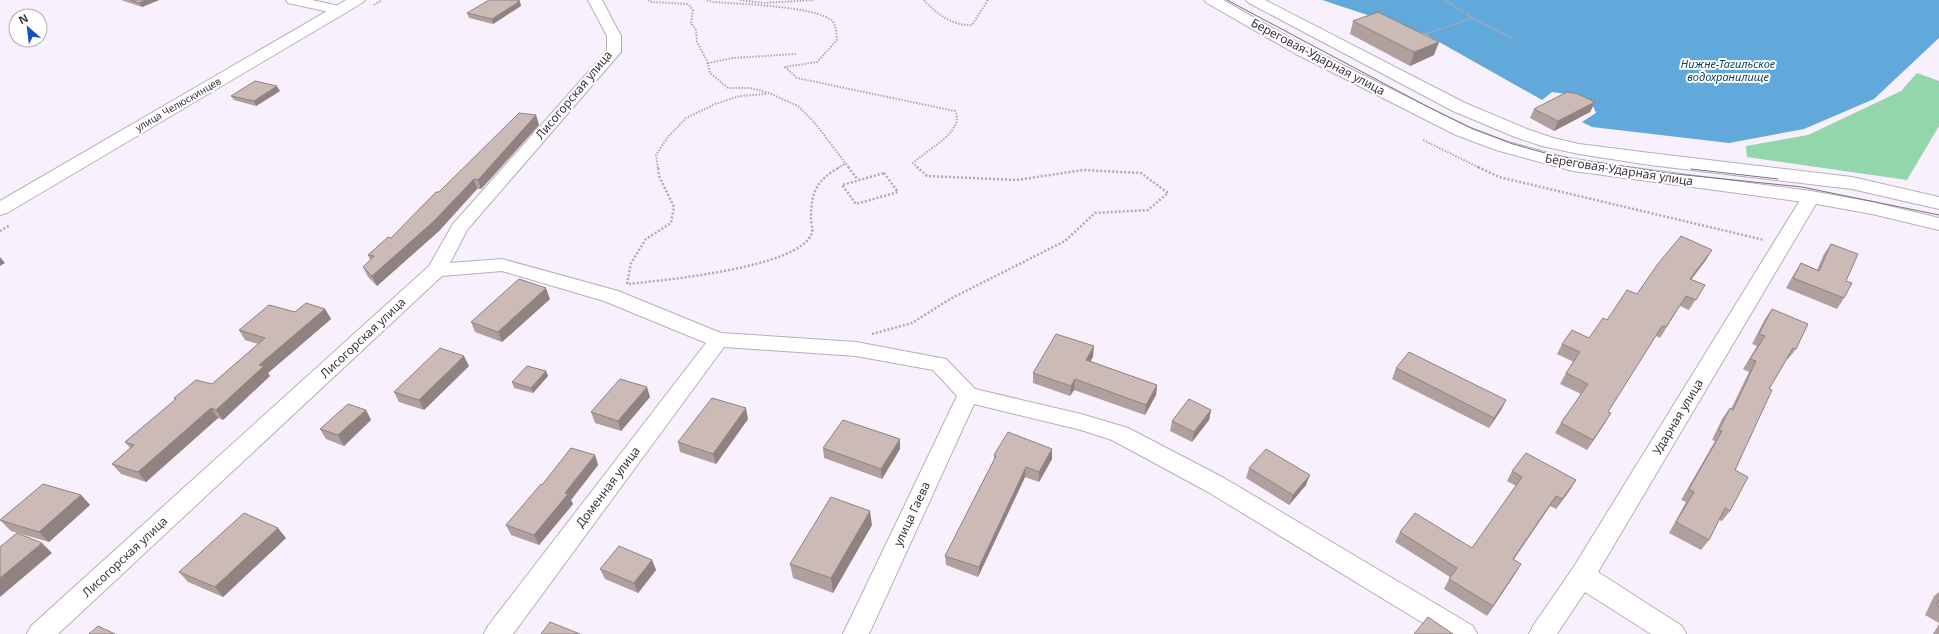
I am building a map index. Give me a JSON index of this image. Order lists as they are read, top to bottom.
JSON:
{
  "streets": {
    "main road": ["Береговая-Ударная улица", "улица Челюскинцев"],
    "street": [
      "Лисогорская улица",
      "Ударная улица",
      "Доменная улица",
      "улица Гаева"
    ]
  },
  "crossings": [
    ["Береговая-Ударная улица", "Ударная улица"]
  ],
  "water": ["Нижне-Тагильское водохранилище"],
  "north": "top left"
}
